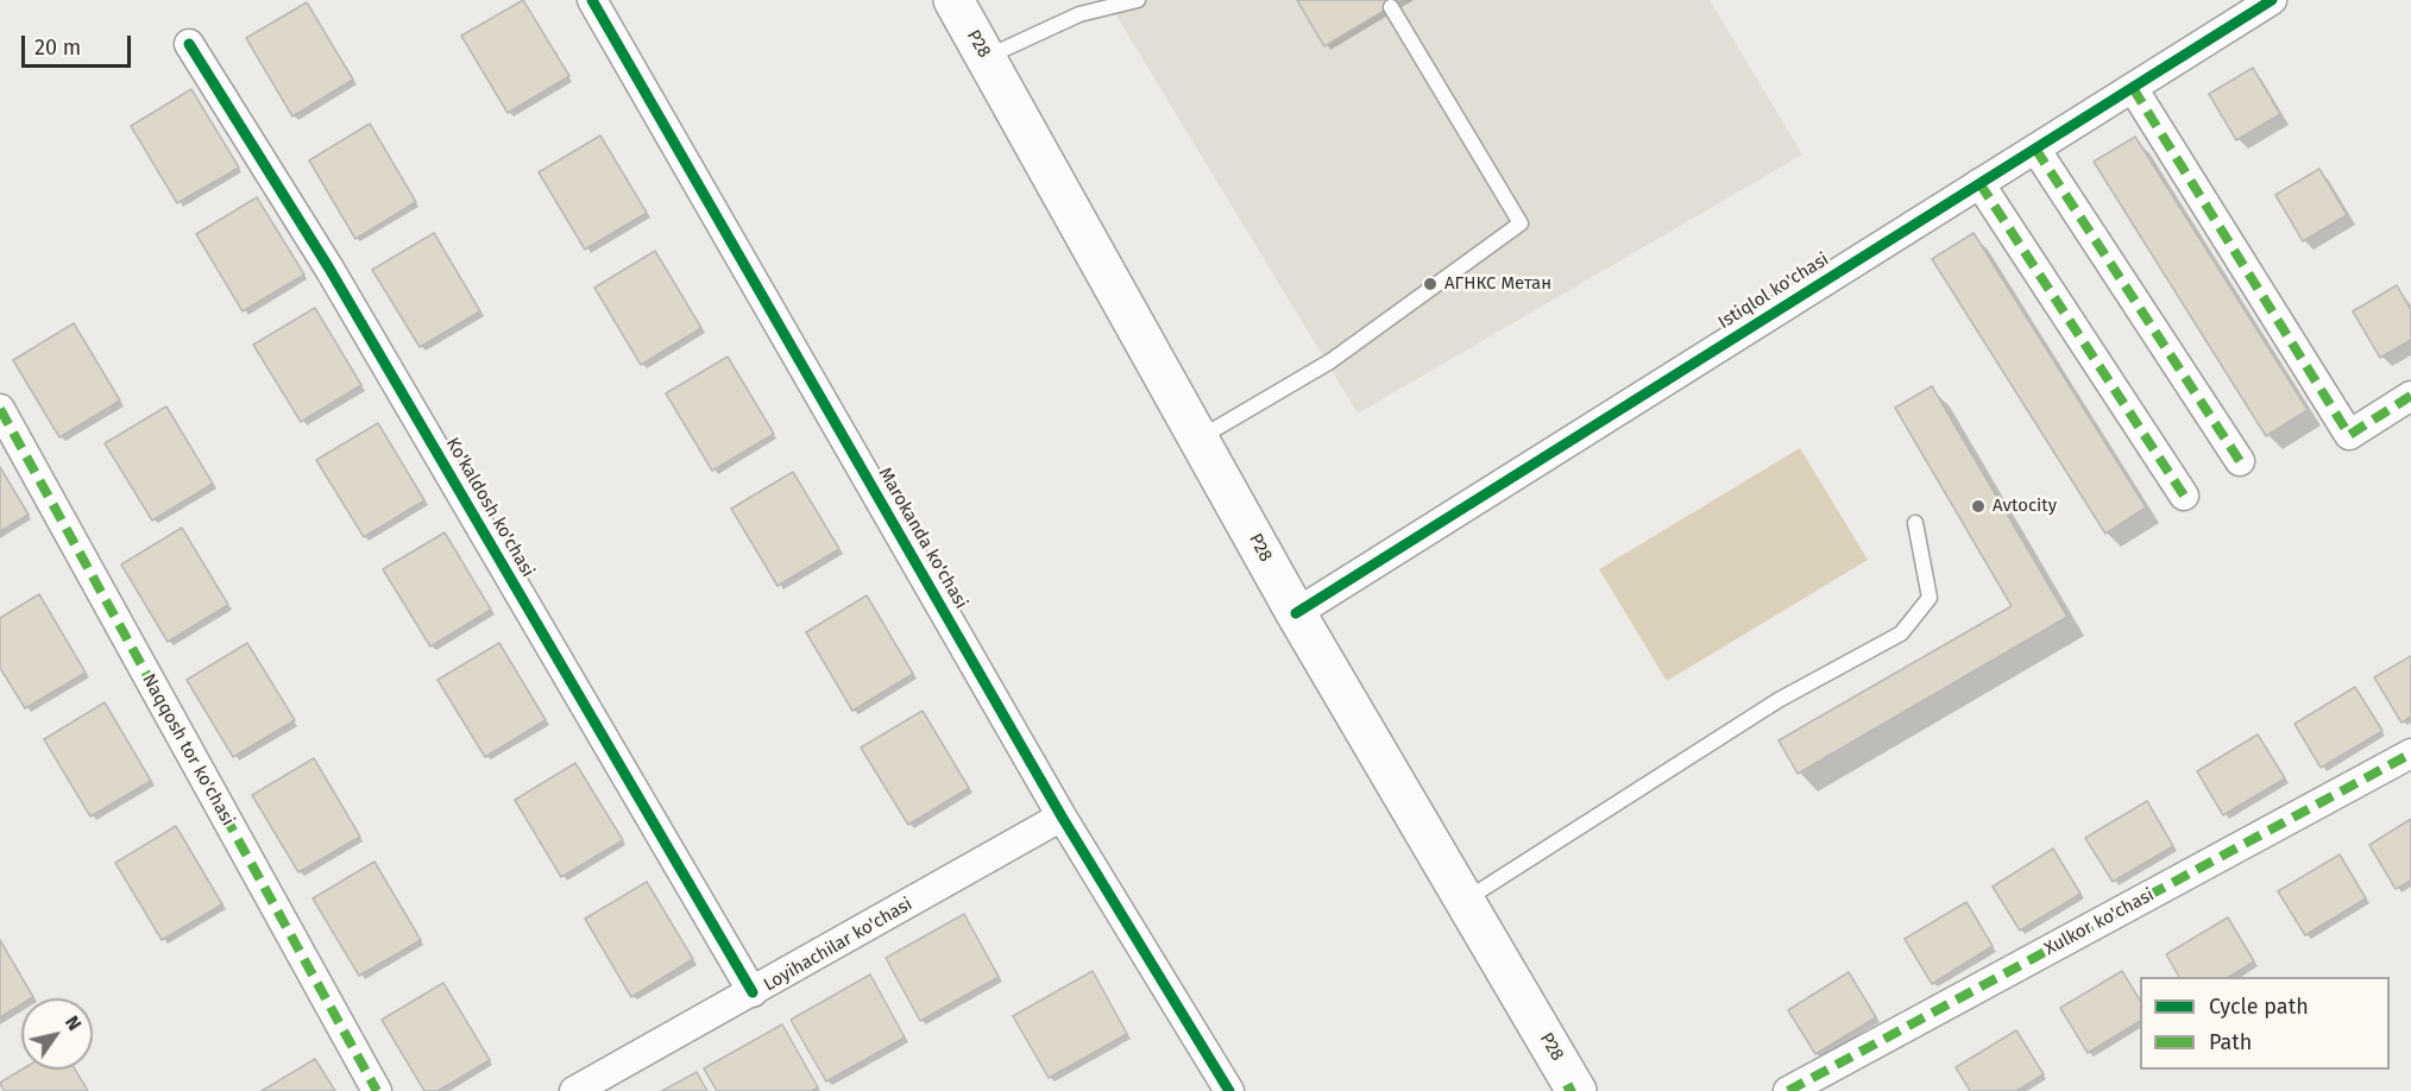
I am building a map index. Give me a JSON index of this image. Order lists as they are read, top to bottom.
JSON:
{
  "streets": {
    "main road": ["Р28"],
    "street": [
      "Istiqlol ko'chasi",
      "Ko'kaldosh ko'chasi",
      "Marokanda ko'chasi",
      "Naqqosh tor ko'chasi",
      "Xulkor ko'chasi",
      "Loyihachilar ko'chasi"
    ]
  },
  "crossings": [
    ["Р28", "Istiqlol ko'chasi"],
    ["Ko'kaldosh ko'chasi", "Loyihachilar ko'chasi"],
    ["Marokanda ko'chasi", "Loyihachilar ko'chasi"]
  ],
  "places": ["АГНКС Метан", "Avtocity"],
  "legend": ["Cycle path", "Path"],
  "scale_bar": "20 m",
  "north": "top right"
}
